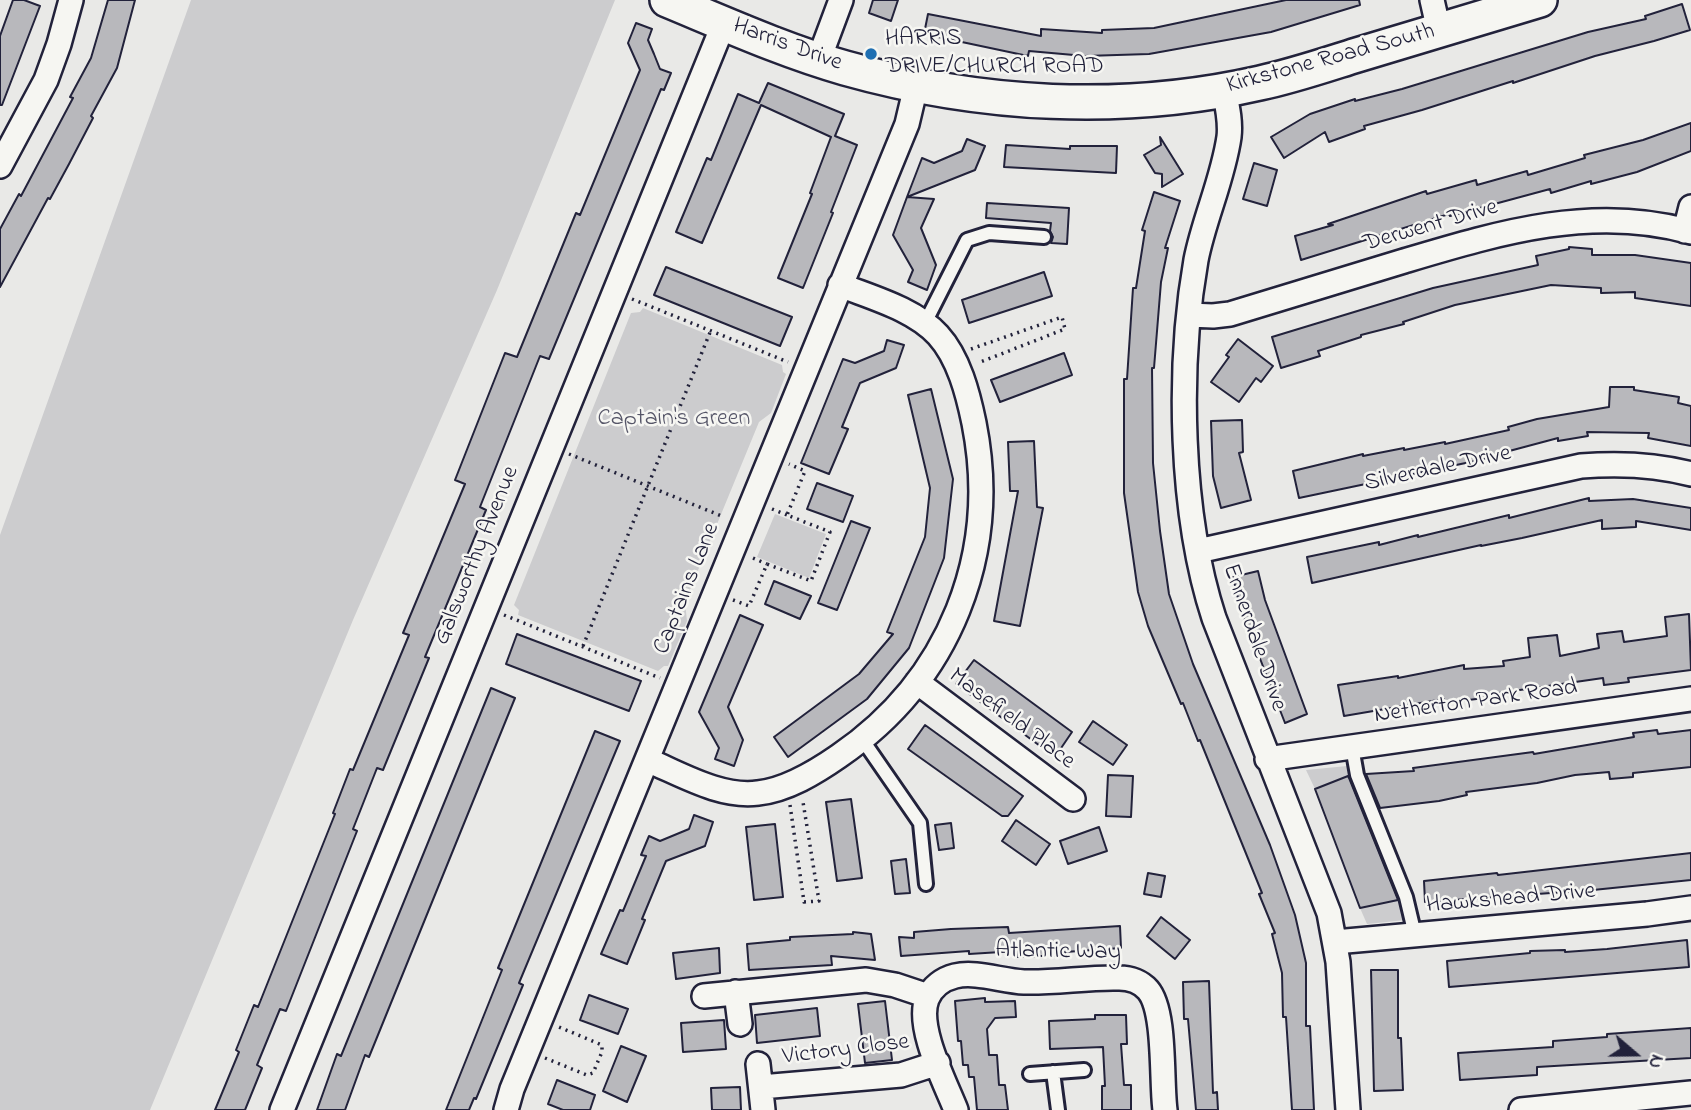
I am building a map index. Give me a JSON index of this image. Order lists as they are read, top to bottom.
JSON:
{
  "streets": {
    "street": [
      "Harris Drive",
      "Kirkstone Road South",
      "Derwent Drive",
      "Silverdale Drive",
      "Galsworthy Avenue",
      "Captains Lane",
      "Ennerdale Drive",
      "Netherton Park Road",
      "Masefield Place",
      "Hawkshead Drive",
      "Atlantic Way",
      "Victory Close"
    ]
  },
  "crossings": [
    ["Harris Drive", "Kirkstone Road South"],
    ["Harris Drive", "Galsworthy Avenue"],
    ["Harris Drive", "Captains Lane"],
    ["Kirkstone Road South", "Ennerdale Drive"],
    ["Derwent Drive", "Ennerdale Drive"],
    ["Silverdale Drive", "Ennerdale Drive"],
    ["Ennerdale Drive", "Netherton Park Road"],
    ["Ennerdale Drive", "Hawkshead Drive"]
  ],
  "parks": ["Captain's Green"],
  "places": ["HARRIS DRIVE/CHURCH ROAD"],
  "north": "right"
}
